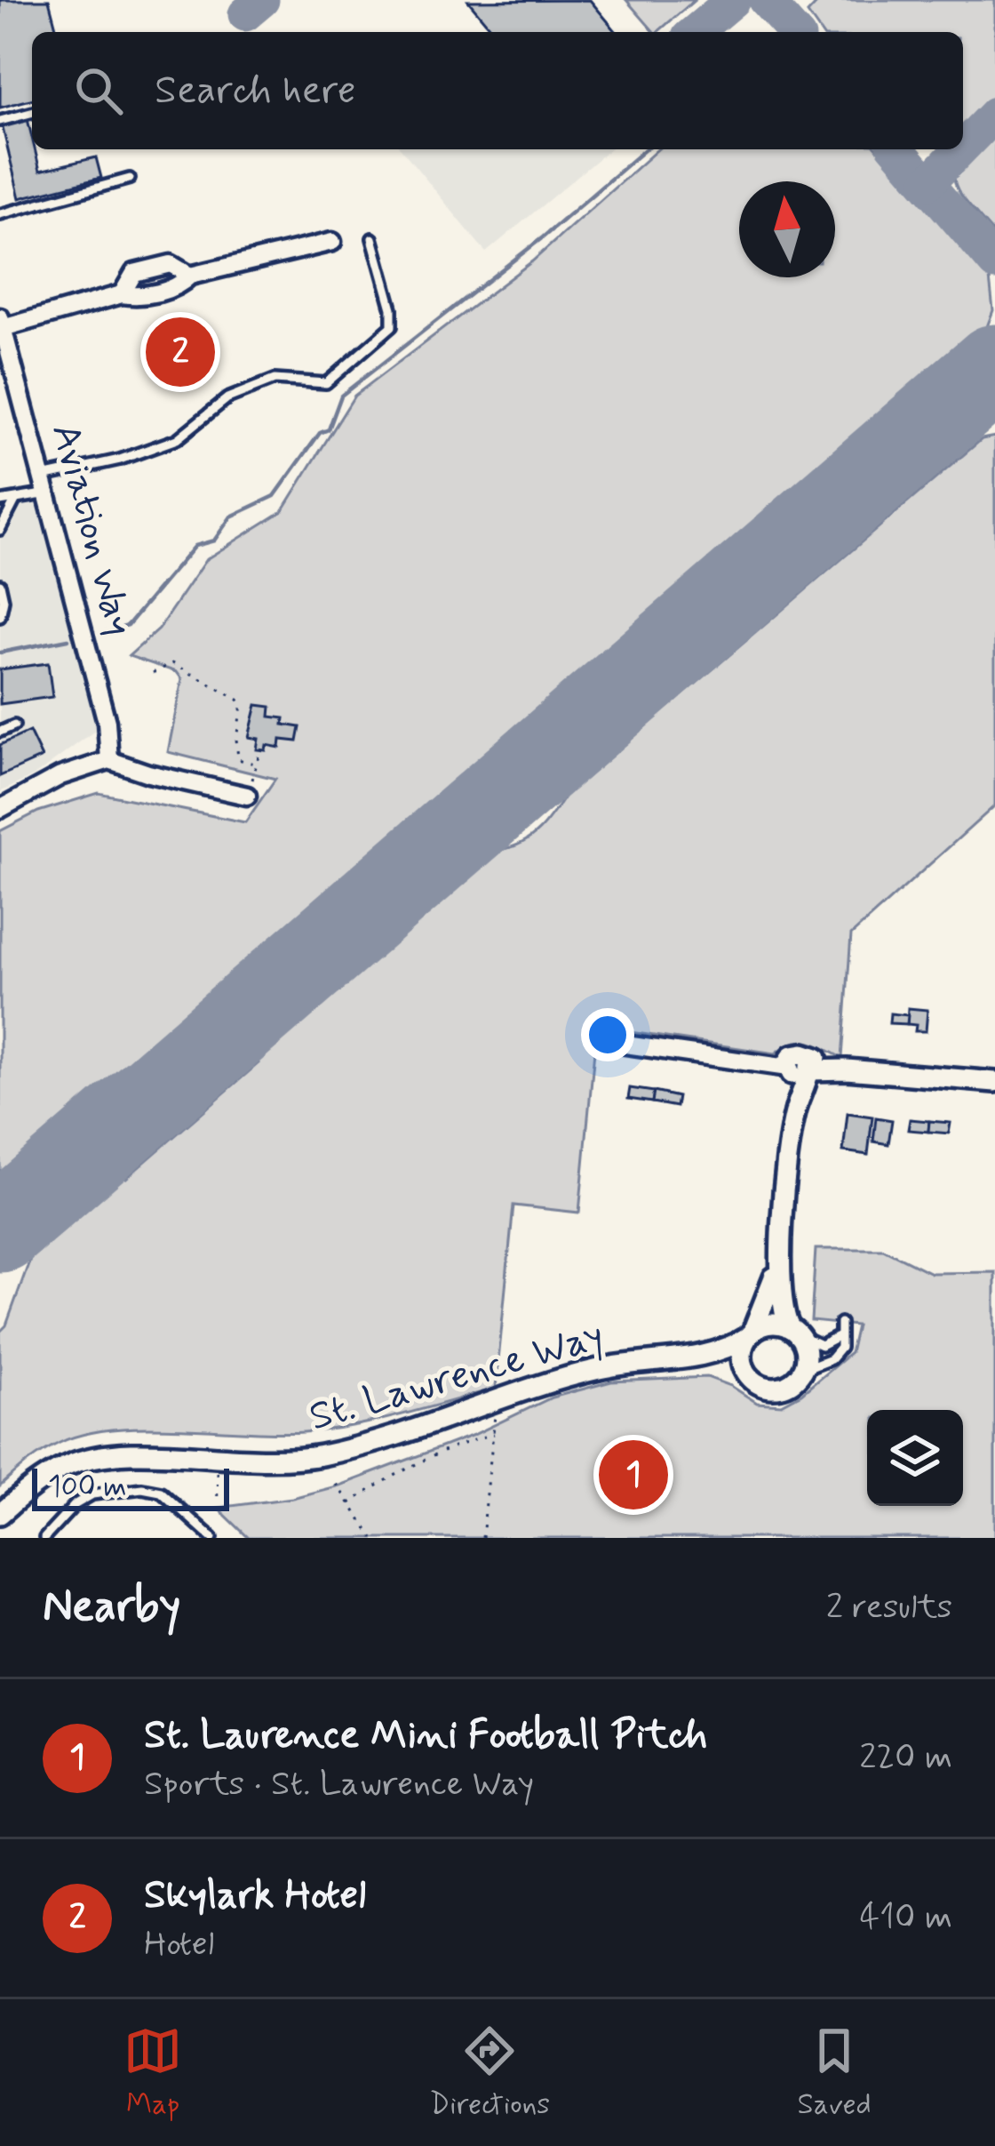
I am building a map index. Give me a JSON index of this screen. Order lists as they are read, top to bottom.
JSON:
{
  "streets": {
    "street": ["Aviation Way", "St. Lawrence Way"]
  },
  "scale_bar": "100 m",
  "north": "top",
  "page": {
    "search": "Search here",
    "pins": ["2", "1"],
    "scale": "100 m",
    "heading": ["Nearby", "2 results"],
    "list": [
      {
        "mark": "1",
        "name": "St. Laurence Mini Football Pitch",
        "note": "Sports · St. Lawrence Way",
        "value": "220 m"
      },
      {
        "mark": "2",
        "name": "Skylark Hotel",
        "note": "Hotel",
        "value": "410 m"
      }
    ],
    "nav": ["Map", "Directions", "Saved"]
  }
}
